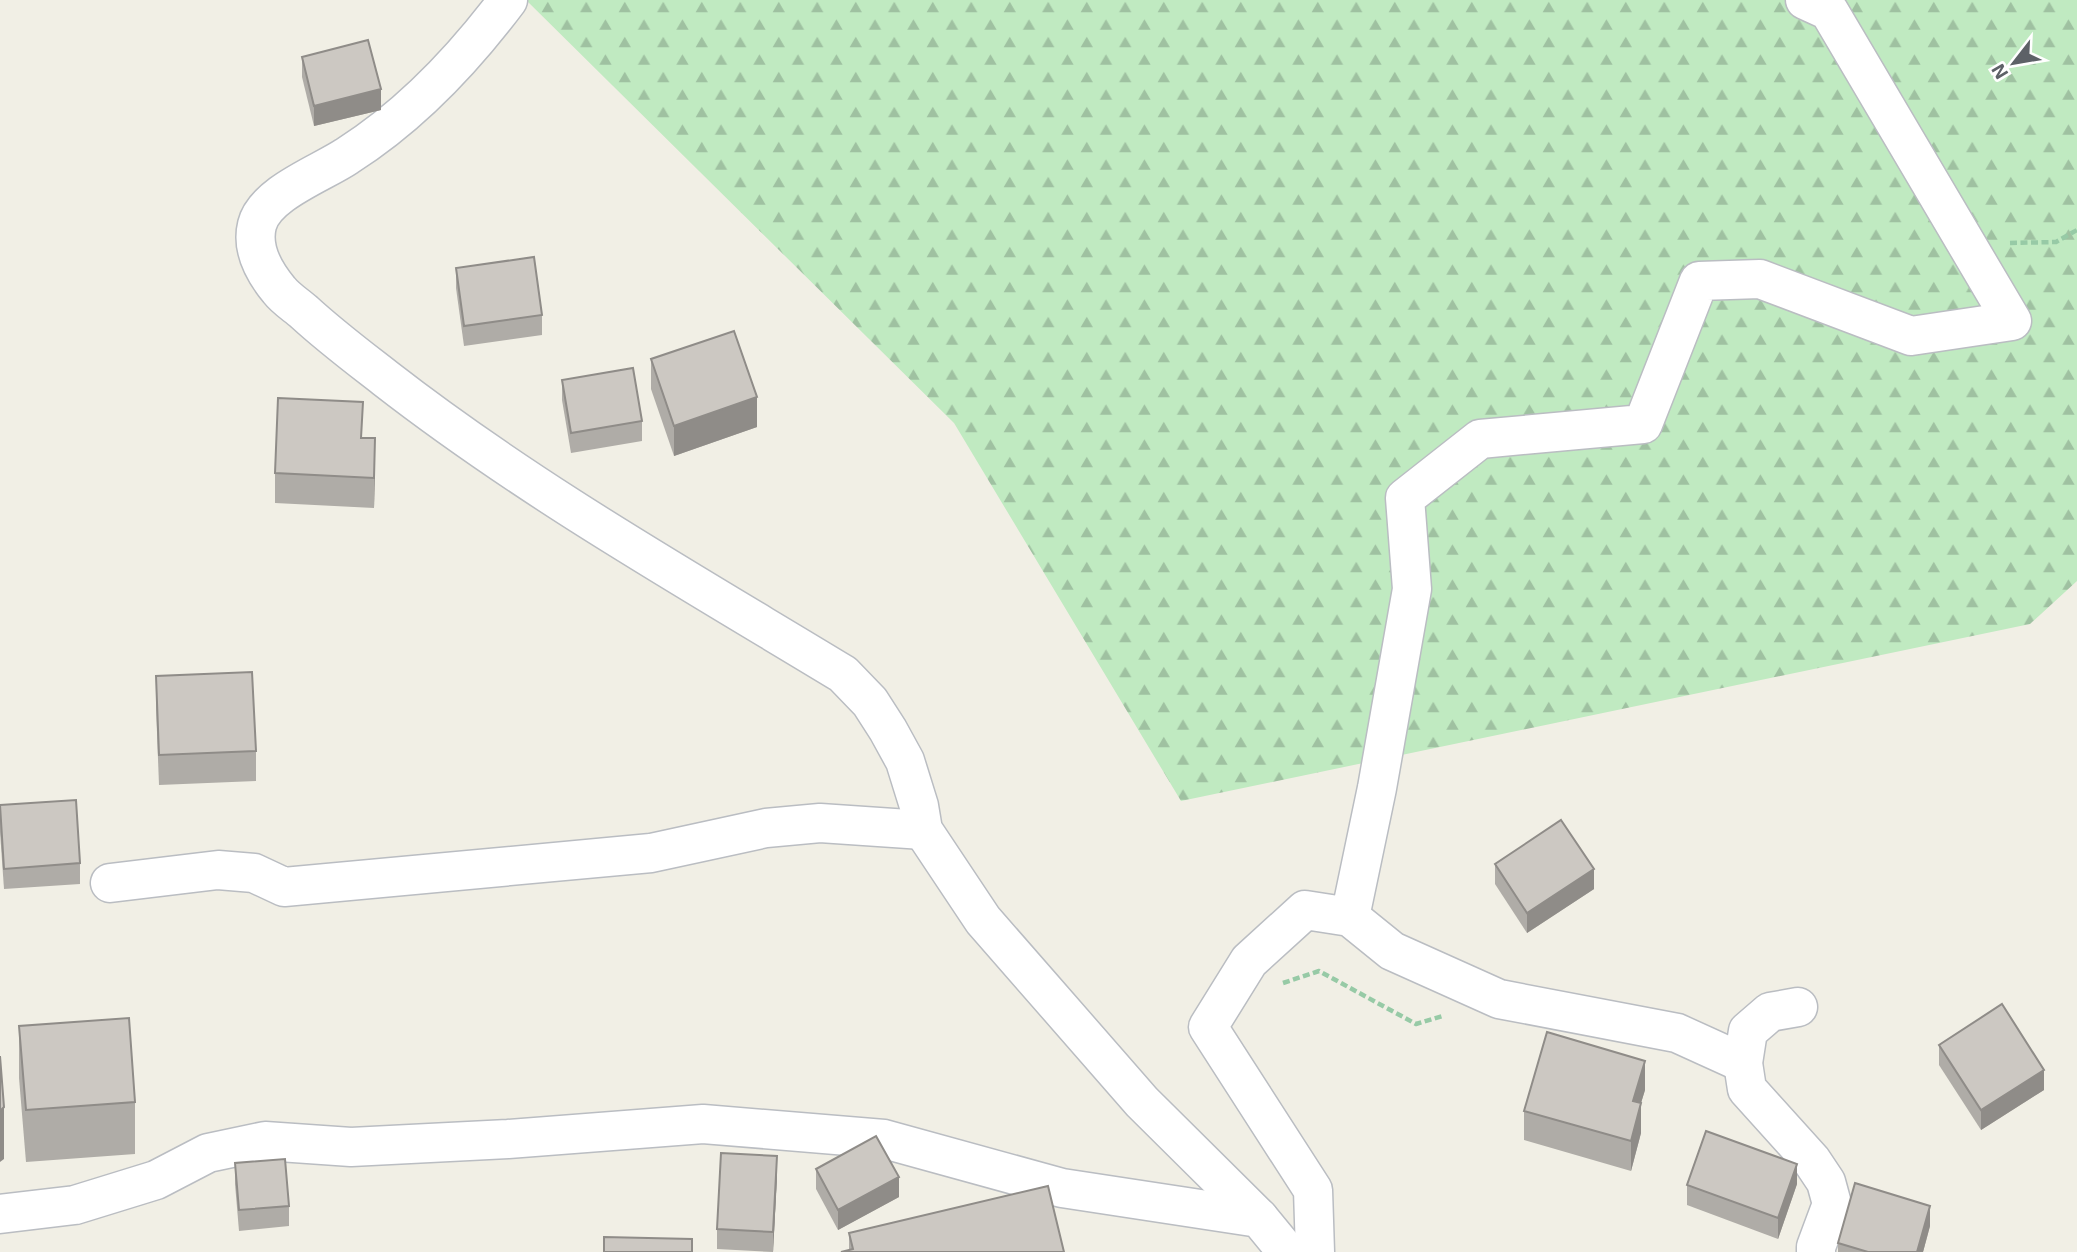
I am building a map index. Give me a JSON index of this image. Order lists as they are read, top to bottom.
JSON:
{
  "north": "bottom left"
}
